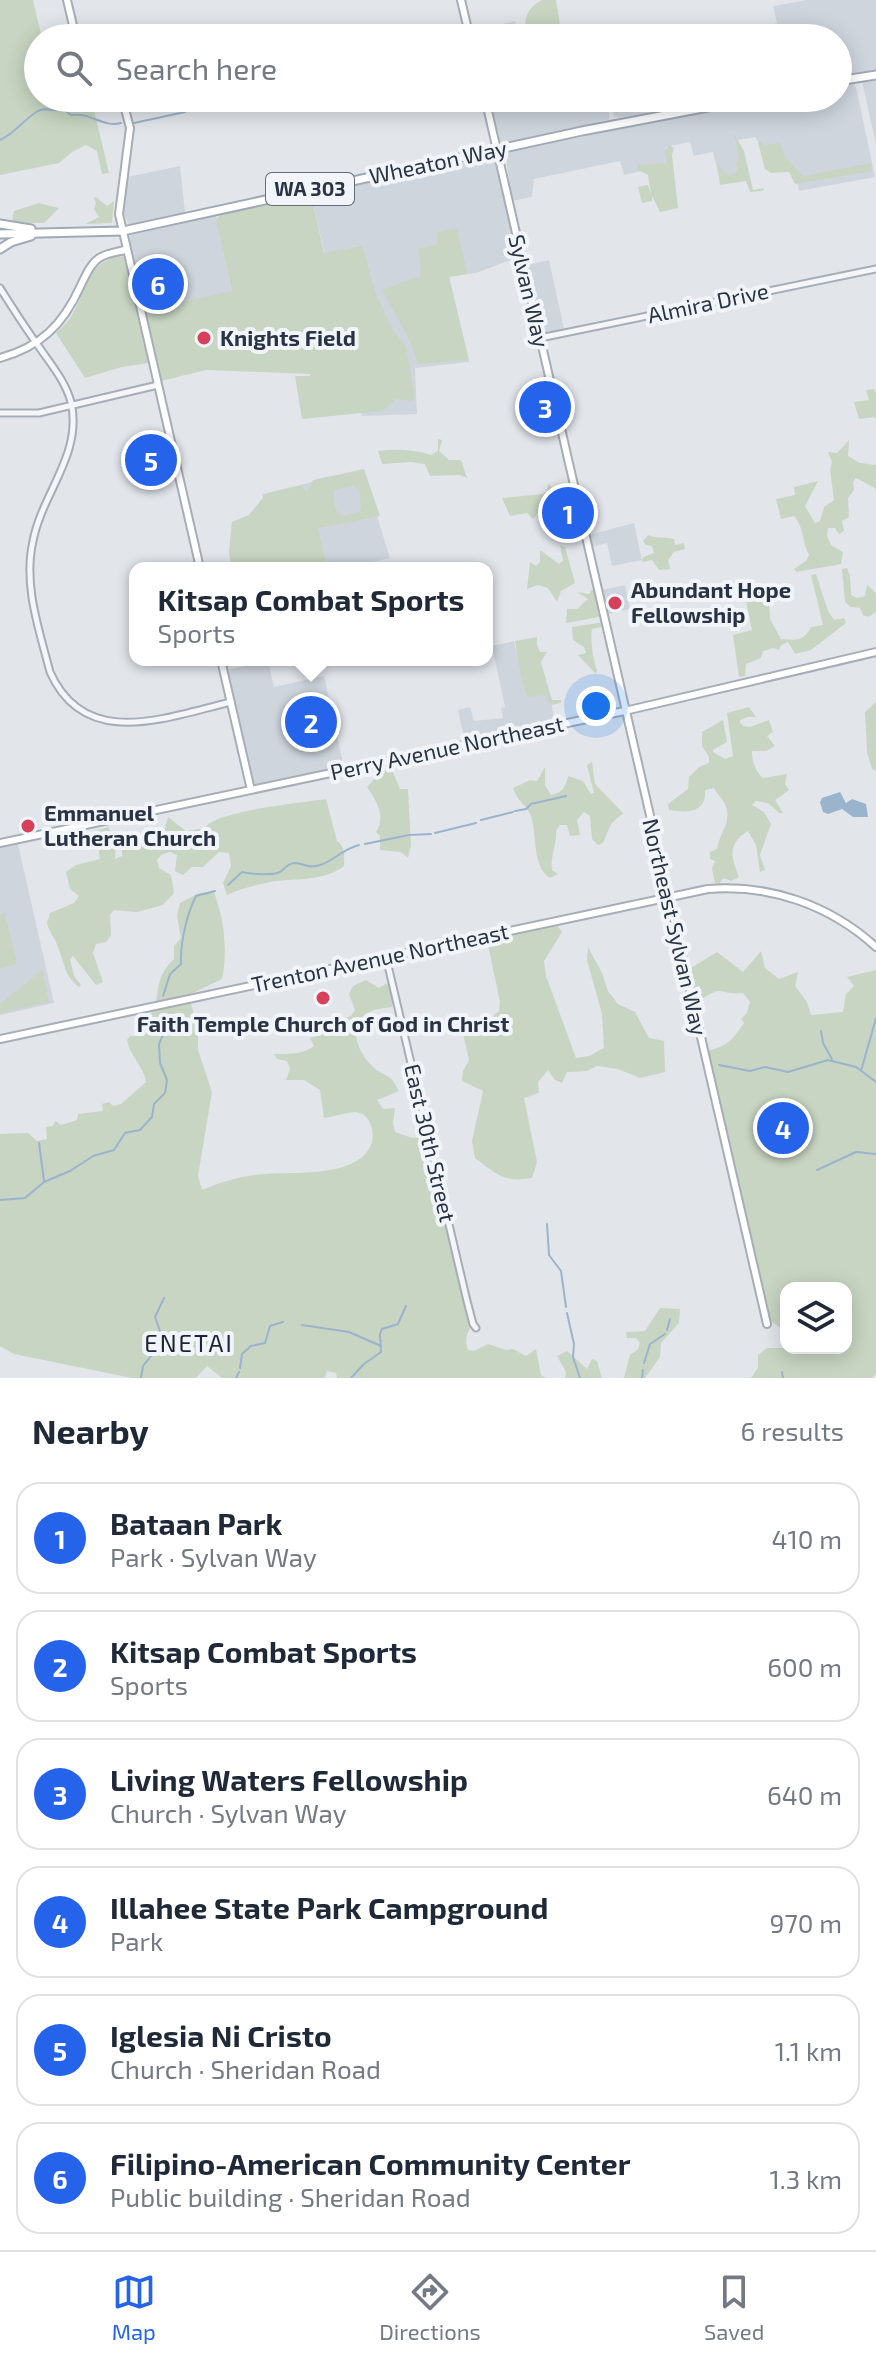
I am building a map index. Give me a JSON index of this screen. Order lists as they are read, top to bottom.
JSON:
{
  "streets": {
    "main road": [
      "Wheaton Way",
      "WA 303",
      "Sylvan Way",
      "Perry Avenue Northeast",
      "Northeast Sylvan Way",
      "Trenton Avenue Northeast"
    ],
    "street": ["Almira Drive", "East 30th Street"]
  },
  "crossings": [
    ["Wheaton Way", "WA 303"],
    ["Wheaton Way", "Sylvan Way"],
    ["Sylvan Way", "Almira Drive"],
    ["Sylvan Way", "Northeast Sylvan Way"],
    ["Perry Avenue Northeast", "Northeast Sylvan Way"],
    ["Northeast Sylvan Way", "Trenton Avenue Northeast"],
    ["Trenton Avenue Northeast", "East 30th Street"]
  ],
  "districts": ["ENETAI"],
  "places": [
    "Knights Field",
    "Abundant Hope Fellowship",
    "Emmanuel Lutheran Church",
    "Faith Temple Church of God in Christ"
  ],
  "page": {
    "search": "Search here",
    "pins": [
      "6",
      "3",
      "5",
      "1",
      "2",
      "4"
    ],
    "popup": ["Kitsap Combat Sports", "Sports"],
    "heading": ["Nearby", "6 results"],
    "list": [
      {
        "mark": "1",
        "name": "Bataan Park",
        "note": "Park · Sylvan Way",
        "value": "410 m"
      },
      {
        "mark": "2",
        "name": "Kitsap Combat Sports",
        "note": "Sports",
        "value": "600 m"
      },
      {
        "mark": "3",
        "name": "Living Waters Fellowship",
        "note": "Church · Sylvan Way",
        "value": "640 m"
      },
      {
        "mark": "4",
        "name": "Illahee State Park Campground",
        "note": "Park",
        "value": "970 m"
      },
      {
        "mark": "5",
        "name": "Iglesia Ni Cristo",
        "note": "Church · Sheridan Road",
        "value": "1.1 km"
      },
      {
        "mark": "6",
        "name": "Filipino-American Community Center",
        "note": "Public building · Sheridan Road",
        "value": "1.3 km"
      }
    ],
    "nav": ["Map", "Directions", "Saved"]
  }
}
